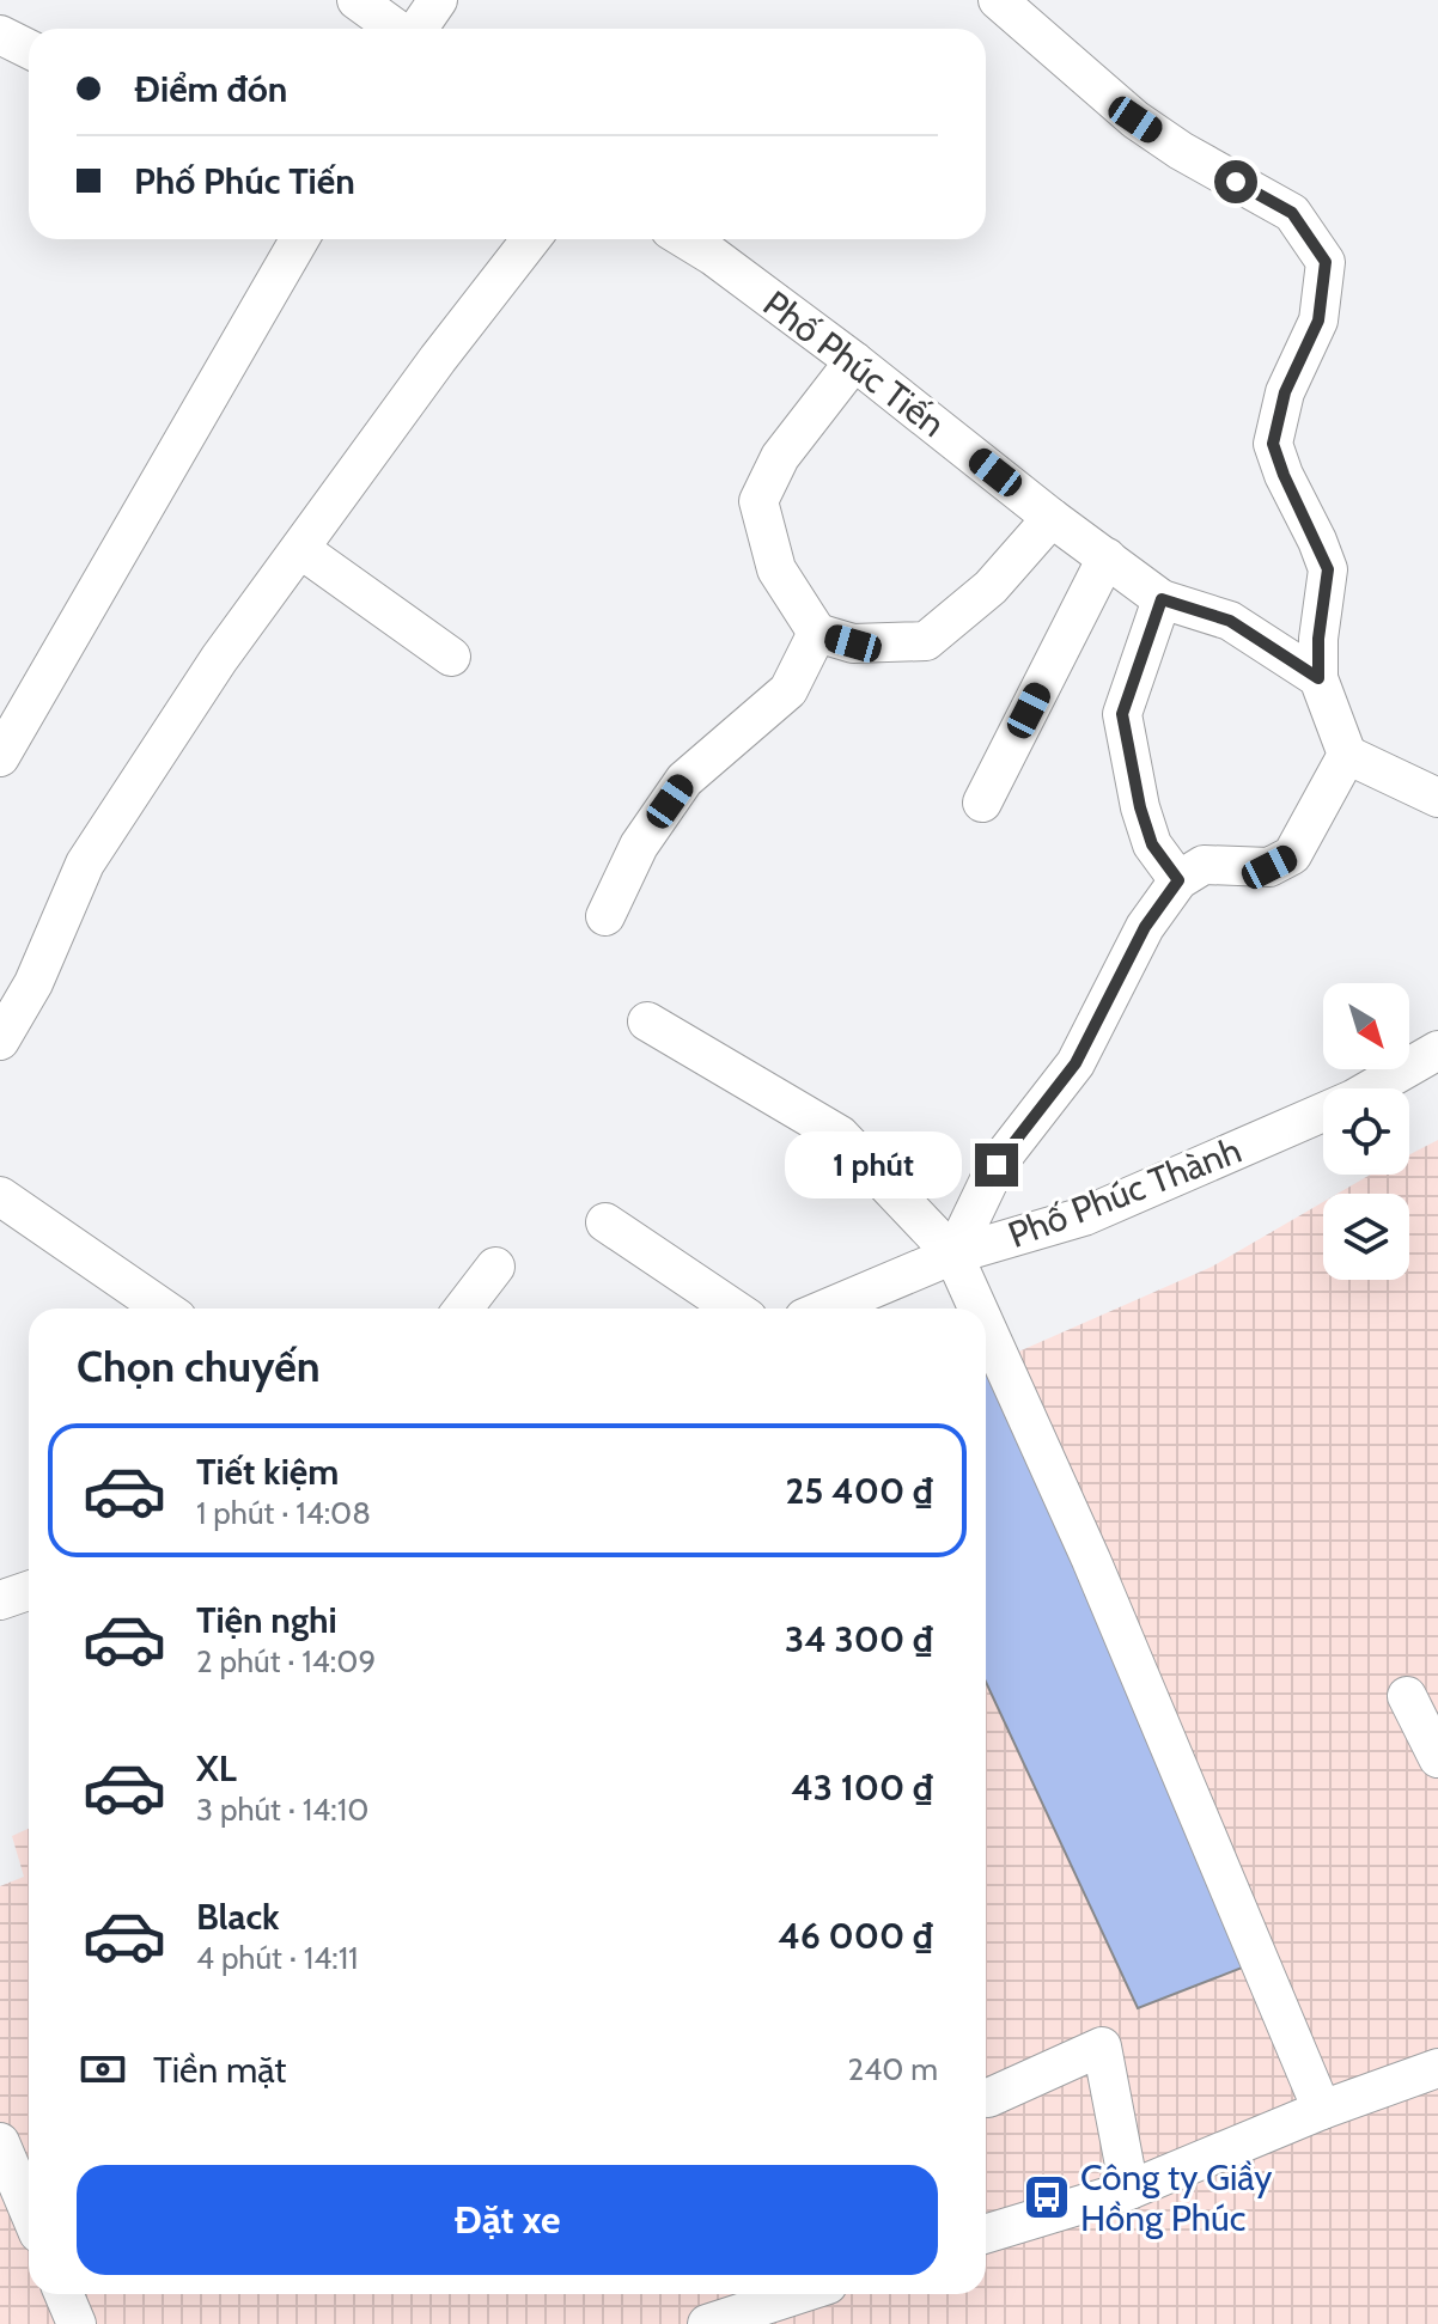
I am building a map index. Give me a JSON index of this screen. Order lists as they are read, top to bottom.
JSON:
{
  "streets": {
    "street": ["Phố Phúc Tiến", "Phố Phúc Thành"]
  },
  "places": {
    "bus stop": ["Công ty Giầy Hồng Phúc"]
  },
  "north": "bottom right",
  "page": {
    "banner": ["Điểm đón", "Phố Phúc Tiến"],
    "bubble": "1 phút",
    "heading": "Chọn chuyến",
    "list": [
      {
        "name": "Tiết kiệm",
        "note": "1 phút · 14:08",
        "value": "25 400 ₫"
      },
      {
        "name": "Tiện nghi",
        "note": "2 phút · 14:09",
        "value": "34 300 ₫"
      },
      {
        "name": "XL",
        "note": "3 phút · 14:10",
        "value": "43 100 ₫"
      },
      {
        "name": "Black",
        "note": "4 phút · 14:11",
        "value": "46 000 ₫"
      }
    ],
    "pay": ["Tiền mặt", "240 m"],
    "buttons": "Đặt xe"
  }
}
